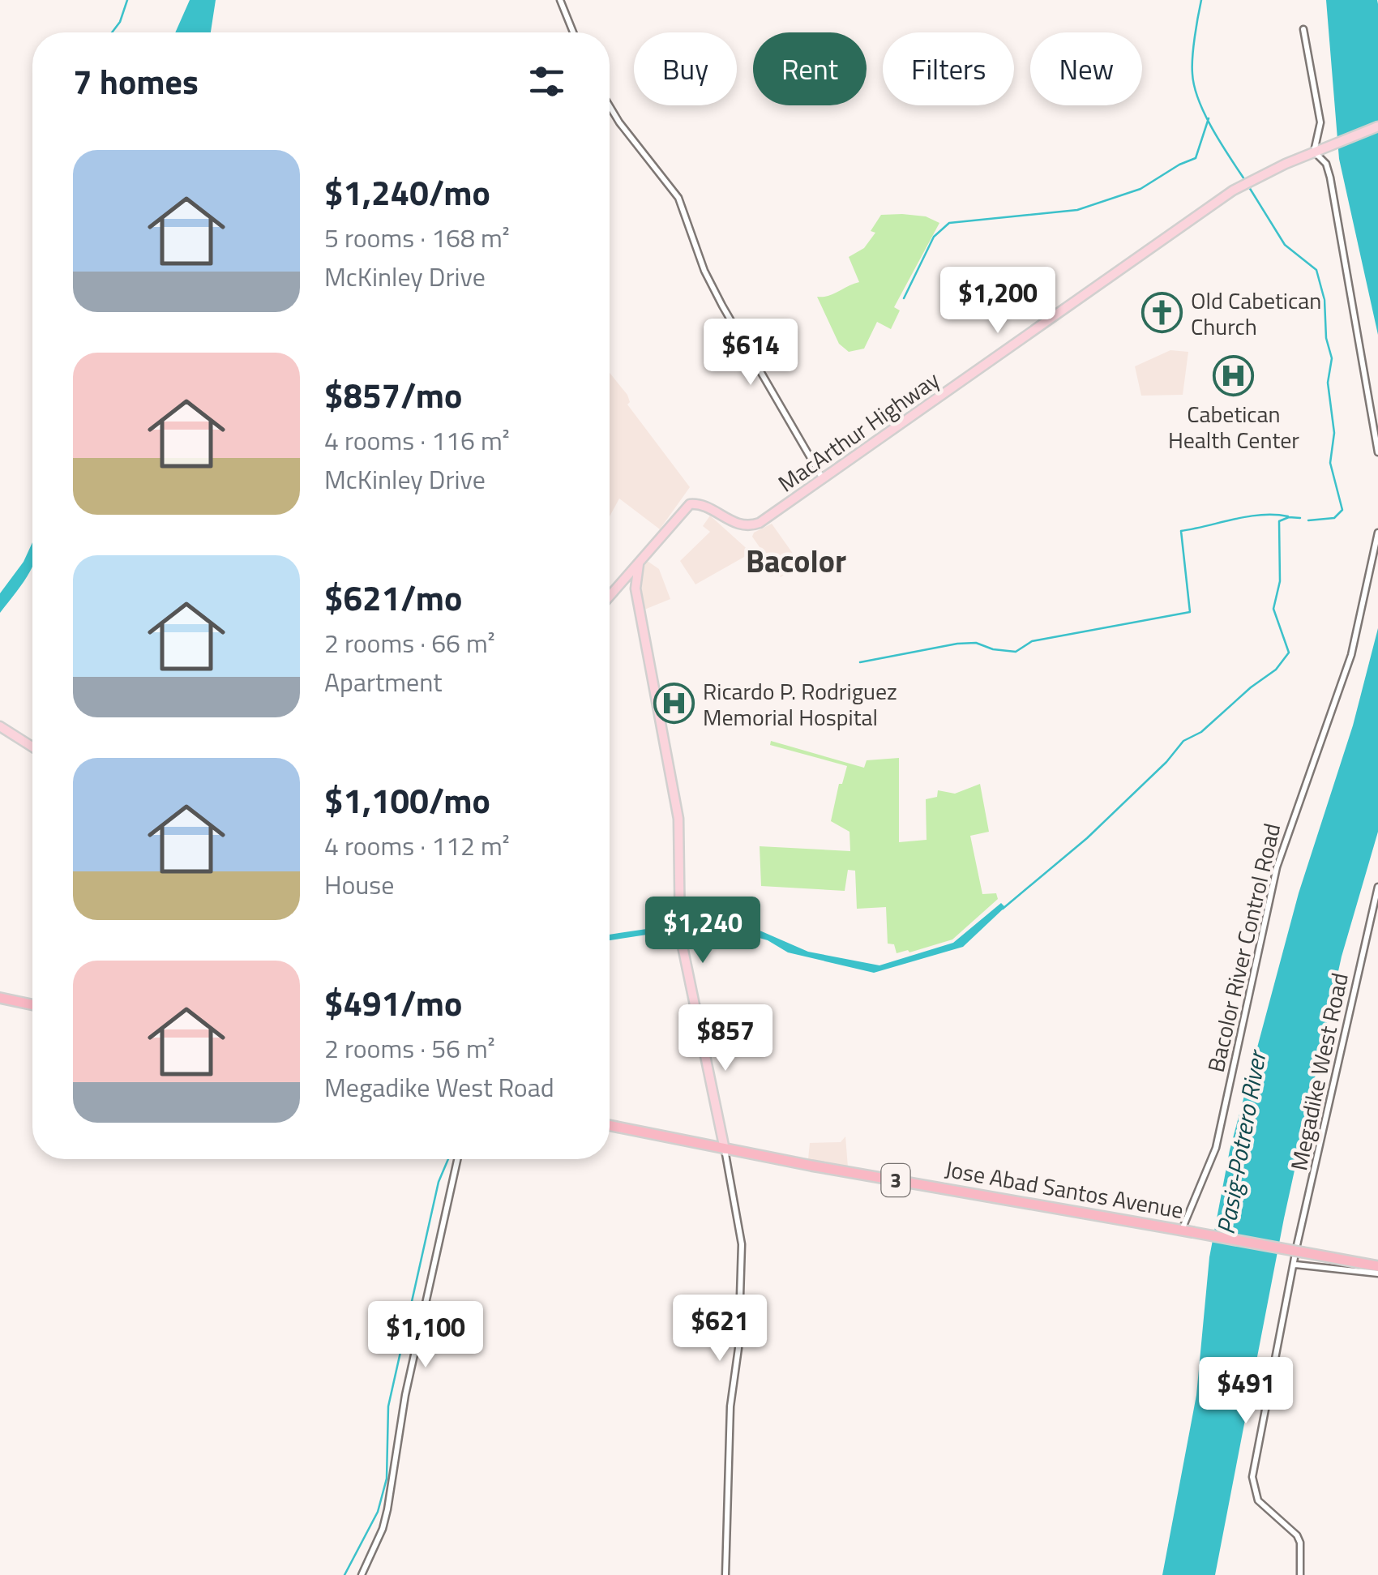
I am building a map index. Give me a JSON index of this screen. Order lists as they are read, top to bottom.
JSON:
{
  "streets": {
    "highway": ["3", "Jose Abad Santos Avenue"],
    "main road": ["MacArthur Highway"],
    "street": ["Bacolor River Control Road", "Megadike West Road"]
  },
  "crossings": [
    ["Bacolor River Control Road", "Jose Abad Santos Avenue"]
  ],
  "districts": ["Bacolor"],
  "water": ["Pasig-Potrero River"],
  "places": {
    "church": ["Old Cabetican Church"],
    "hospital": ["Cabetican Health Center", "Ricardo P. Rodriguez Memorial Hospital"]
  },
  "page": {
    "chip": [
      "Buy",
      "Rent",
      "Filters",
      "New"
    ],
    "heading": "7 homes",
    "list": [
      {
        "name": "$1,240/mo",
        "note": "5 rooms · 168 m² · McKinley Drive"
      },
      {
        "name": "$857/mo",
        "note": "4 rooms · 116 m² · McKinley Drive"
      },
      {
        "name": "$621/mo",
        "note": "2 rooms · 66 m² · Apartment"
      },
      {
        "name": "$1,100/mo",
        "note": "4 rooms · 112 m² · House"
      },
      {
        "name": "$491/mo",
        "note": "2 rooms · 56 m² · Megadike West Road"
      }
    ],
    "price": [
      "$1,200",
      "$614",
      "$1,240",
      "$857",
      "$621",
      "$1,100",
      "$491"
    ]
  }
}
